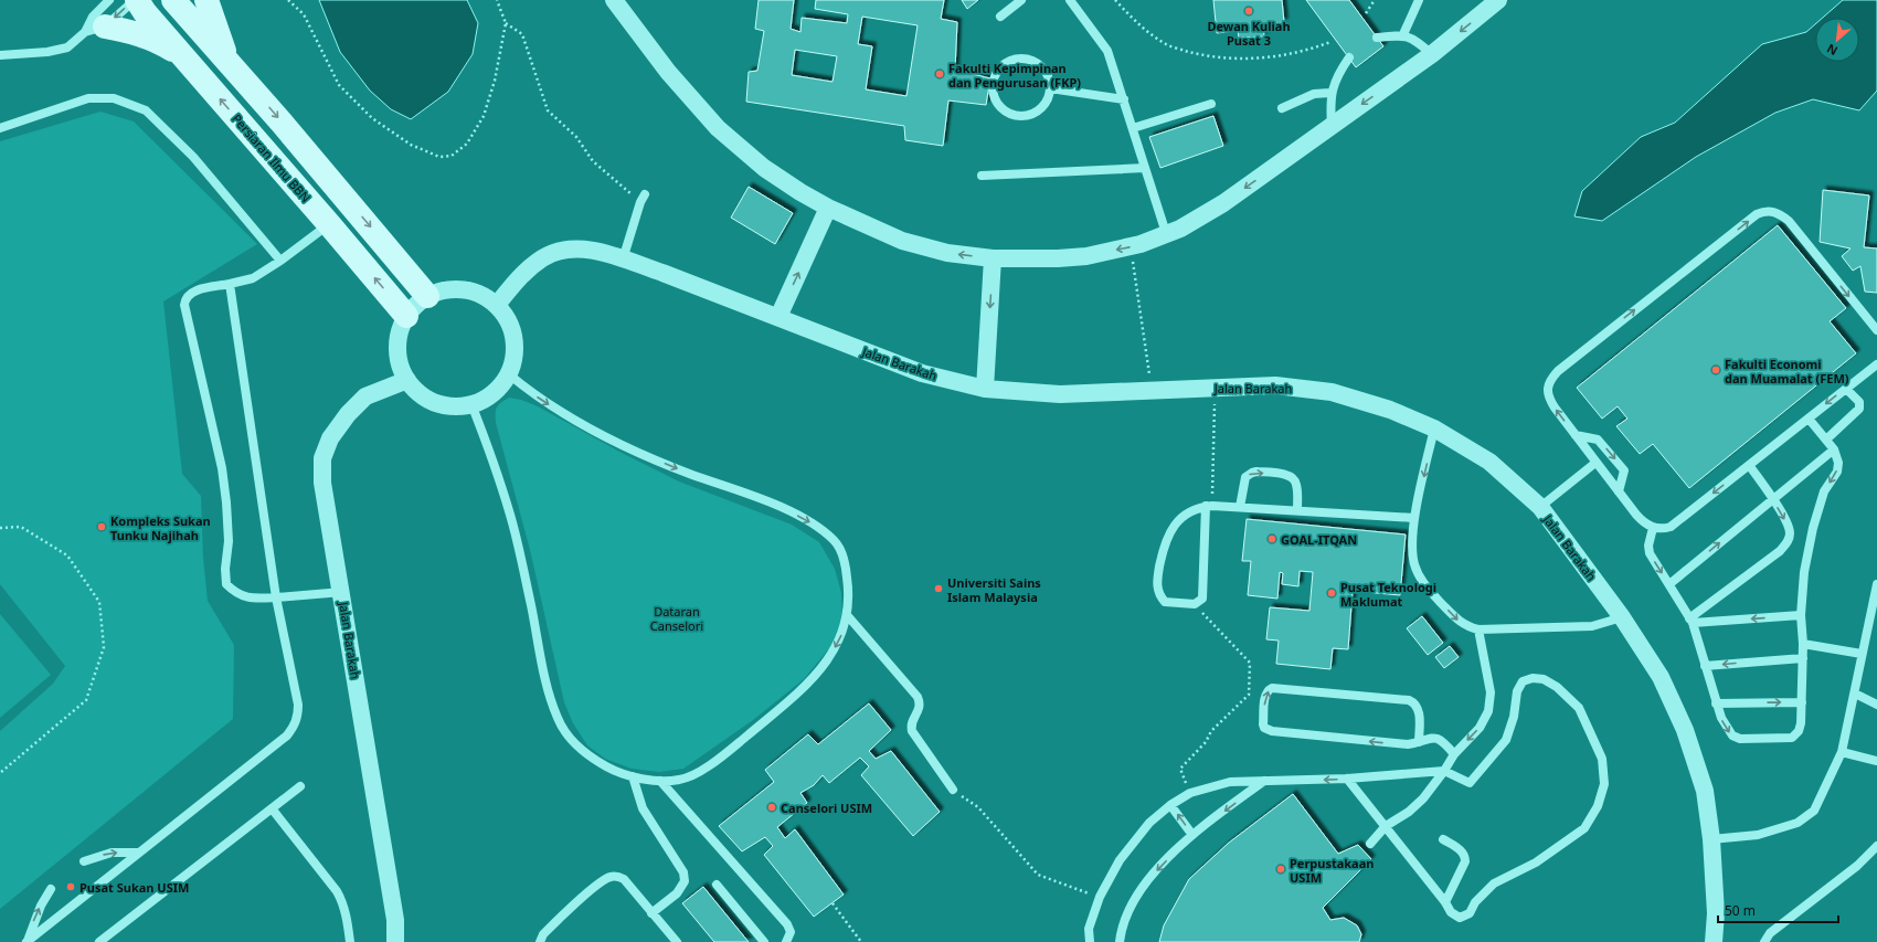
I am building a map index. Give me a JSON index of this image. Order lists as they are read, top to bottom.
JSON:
{
  "streets": {
    "street": ["Persiaran Ilmu BBN", "Jalan Barakah"]
  },
  "crossings": [
    ["Persiaran Ilmu BBN", "Jalan Barakah"]
  ],
  "parks": ["Dataran Canselori"],
  "places": [
    "Dewan Kuliah Pusat 3",
    "Fakulti Kepimpinan dan Pengurusan (FKP)",
    "Fakulti Economi dan Muamalat (FEM)",
    "Kompleks Sukan Tunku Najihah",
    "GOAL-ITQAN",
    "Universiti Sains Islam Malaysia",
    "Pusat Teknologi Maklumat",
    "Canselori USIM",
    "Perpustakaan USIM",
    "Pusat Sukan USIM"
  ],
  "scale_bar": "50 m",
  "north": "bottom left"
}
